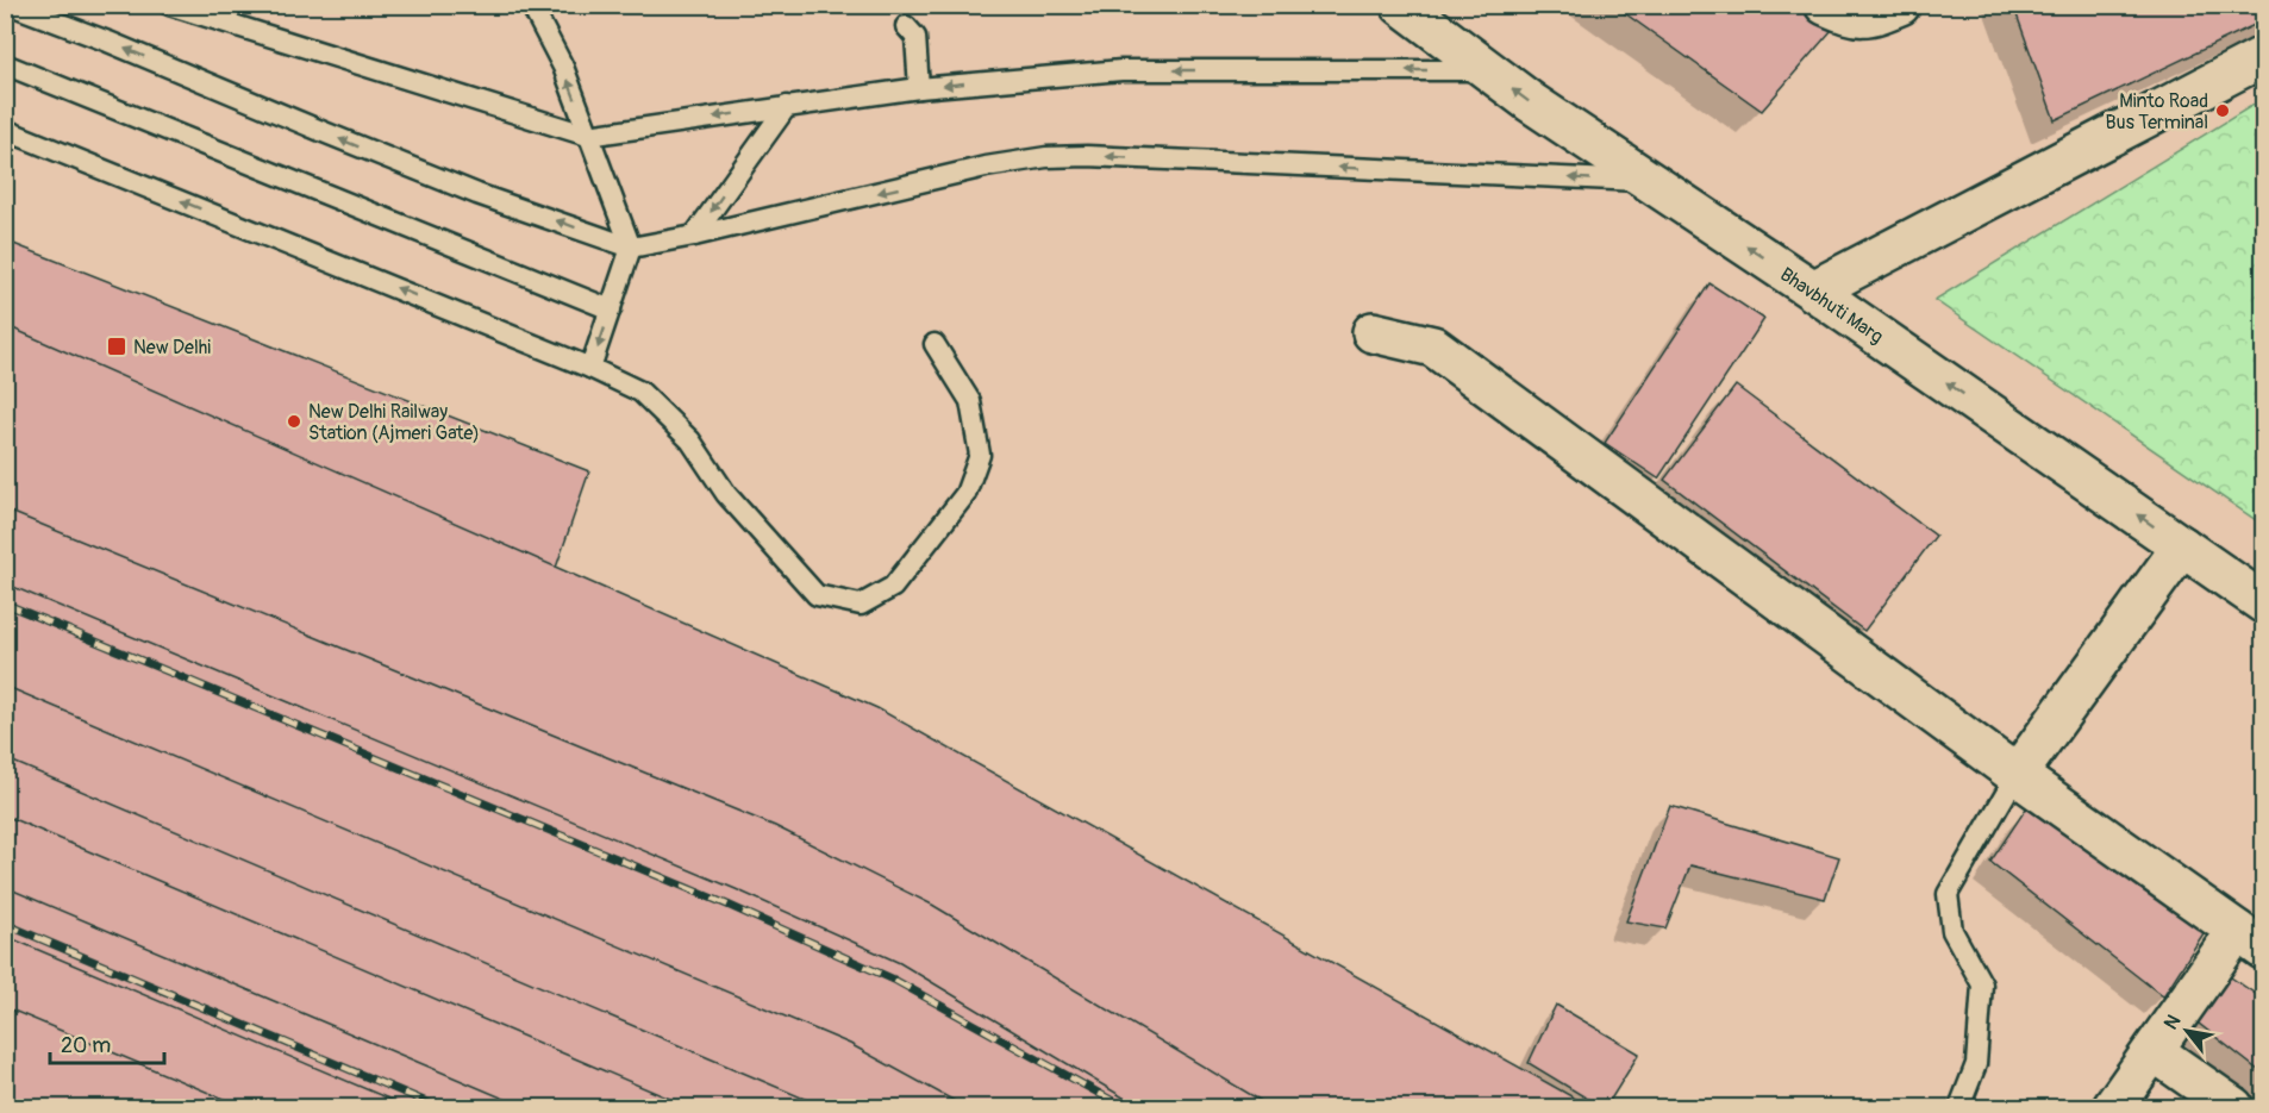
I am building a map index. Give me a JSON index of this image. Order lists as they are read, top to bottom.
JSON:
{
  "streets": {
    "street": ["Bhavbhuti Marg"]
  },
  "places": {
    "other": ["Minto Road Bus Terminal", "New Delhi Railway Station (Ajmeri Gate)"],
    "transit": ["New Delhi"]
  },
  "scale_bar": "20 m",
  "north": "top left"
}
